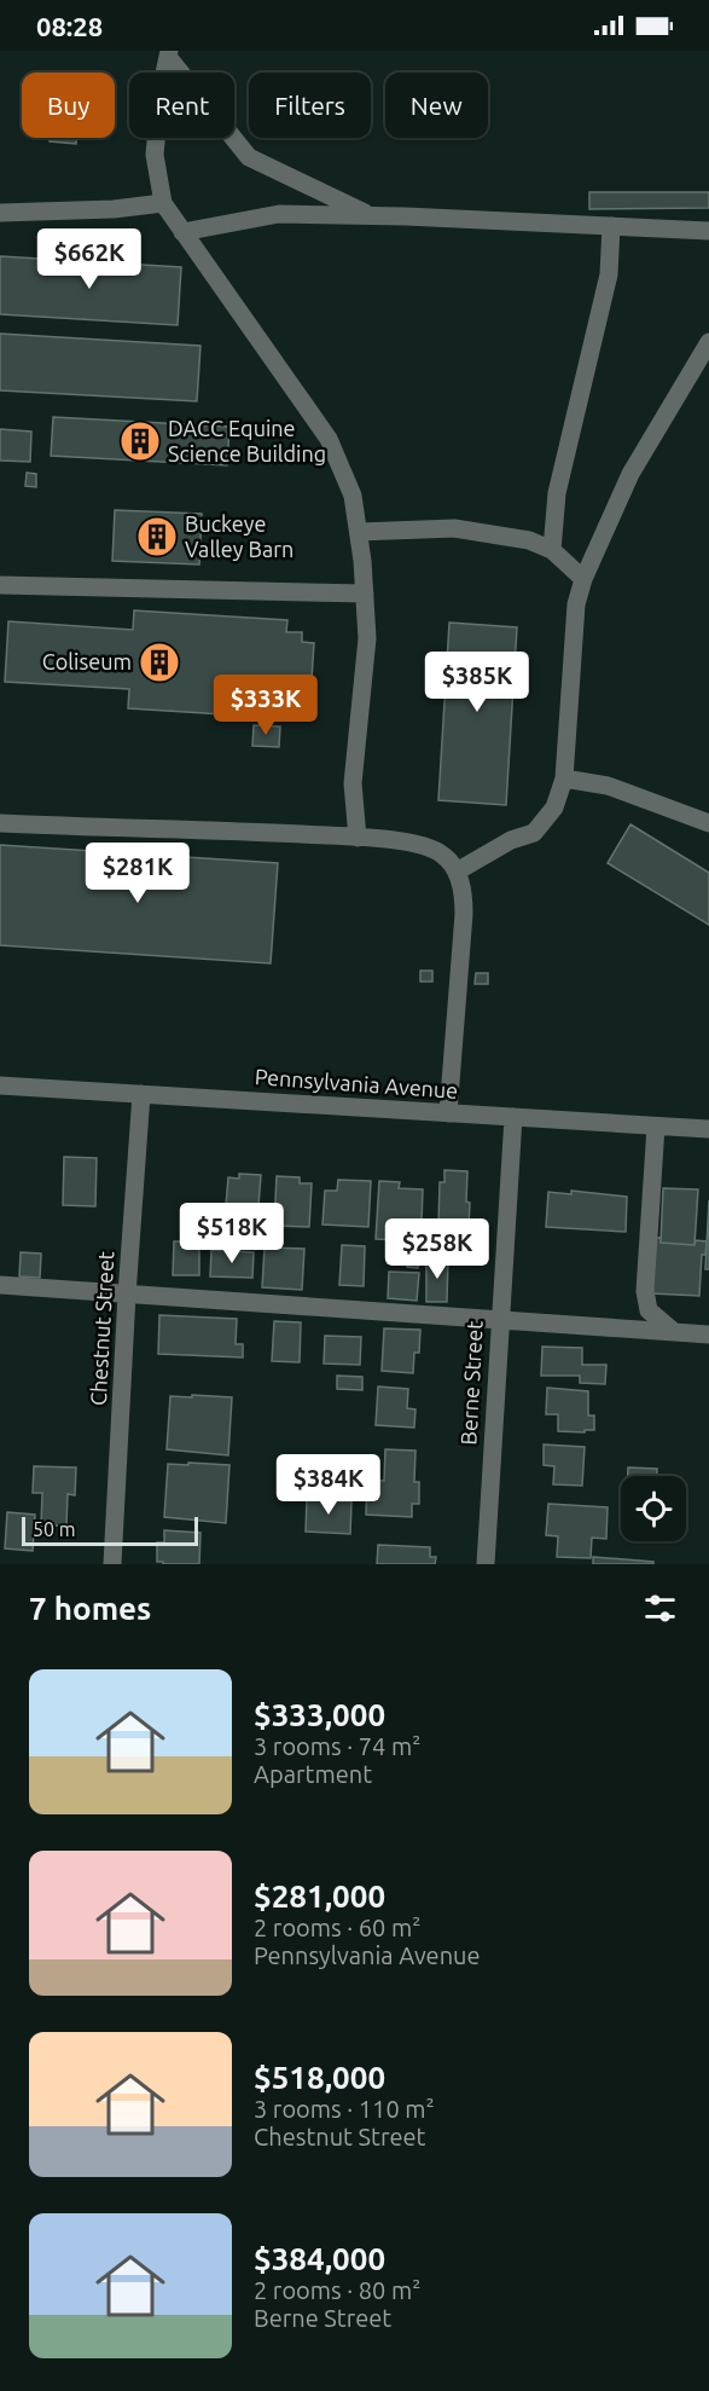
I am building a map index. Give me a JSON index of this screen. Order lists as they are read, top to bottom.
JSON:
{
  "streets": {
    "street": ["Pennsylvania Avenue", "Chestnut Street", "Berne Street"]
  },
  "crossings": [
    ["Pennsylvania Avenue", "Chestnut Street"],
    ["Pennsylvania Avenue", "Berne Street"]
  ],
  "places": {
    "building": ["DACC Equine Science Building", "Buckeye Valley Barn", "Coliseum"]
  },
  "scale_bar": "50 m",
  "page": {
    "status": "08:28",
    "chip": [
      "Buy",
      "Rent",
      "Filters",
      "New"
    ],
    "price": [
      "$662K",
      "$385K",
      "$333K",
      "$281K",
      "$518K",
      "$258K",
      "$384K"
    ],
    "scale": "50 m",
    "heading": "7 homes",
    "list": [
      {
        "name": "$333,000",
        "note": "3 rooms · 74 m² · Apartment"
      },
      {
        "name": "$281,000",
        "note": "2 rooms · 60 m² · Pennsylvania Avenue"
      },
      {
        "name": "$518,000",
        "note": "3 rooms · 110 m² · Chestnut Street"
      },
      {
        "name": "$384,000",
        "note": "2 rooms · 80 m² · Berne Street"
      }
    ]
  }
}
